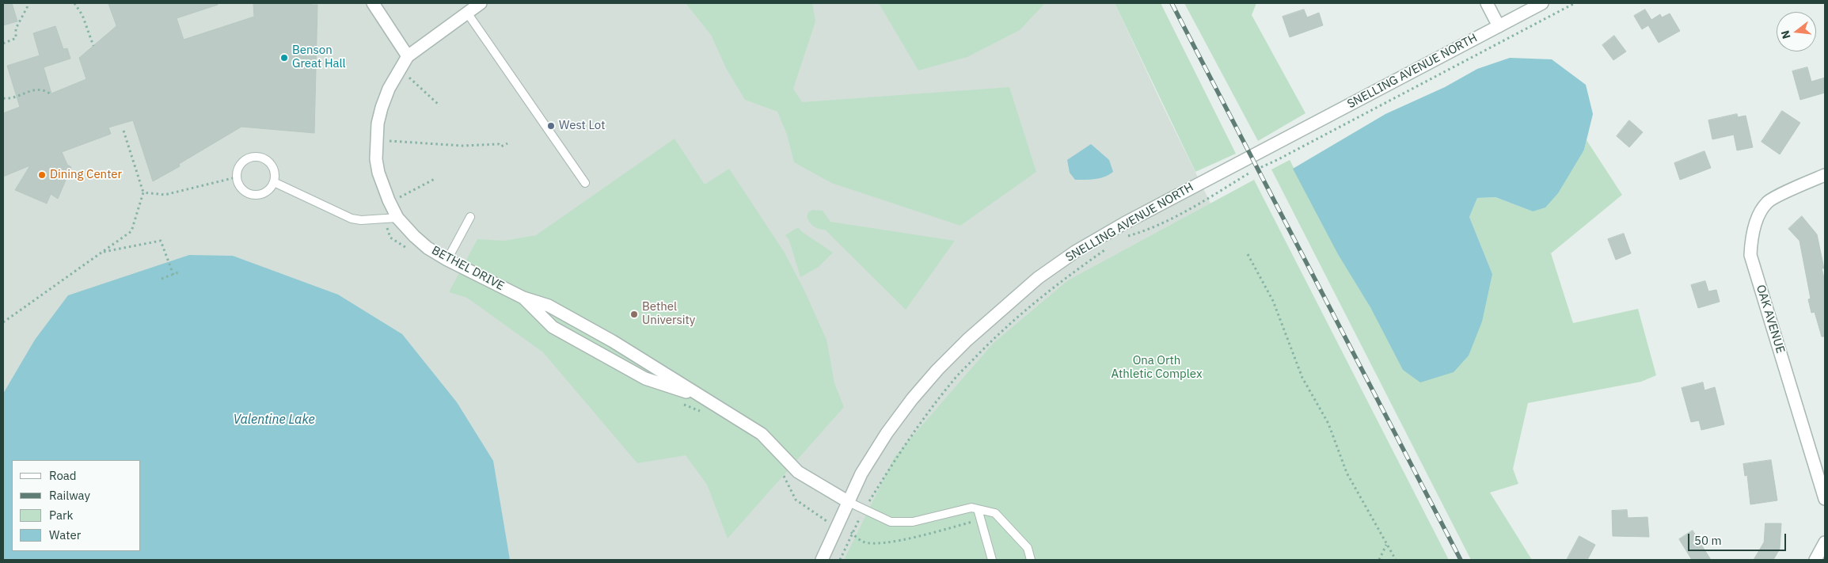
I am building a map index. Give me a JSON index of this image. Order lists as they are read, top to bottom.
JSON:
{
  "streets": {
    "street": ["SNELLING AVENUE NORTH", "BETHEL DRIVE", "OAK AVENUE"]
  },
  "crossings": [
    ["SNELLING AVENUE NORTH", "BETHEL DRIVE"]
  ],
  "water": ["Valentine Lake"],
  "parks": ["Ona Orth Athletic Complex"],
  "places": [
    "Benson Great Hall",
    "West Lot",
    "Dining Center",
    "Bethel University"
  ],
  "legend": [
    "Road",
    "Railway",
    "Park",
    "Water"
  ],
  "scale_bar": "50 m",
  "north": "left"
}
